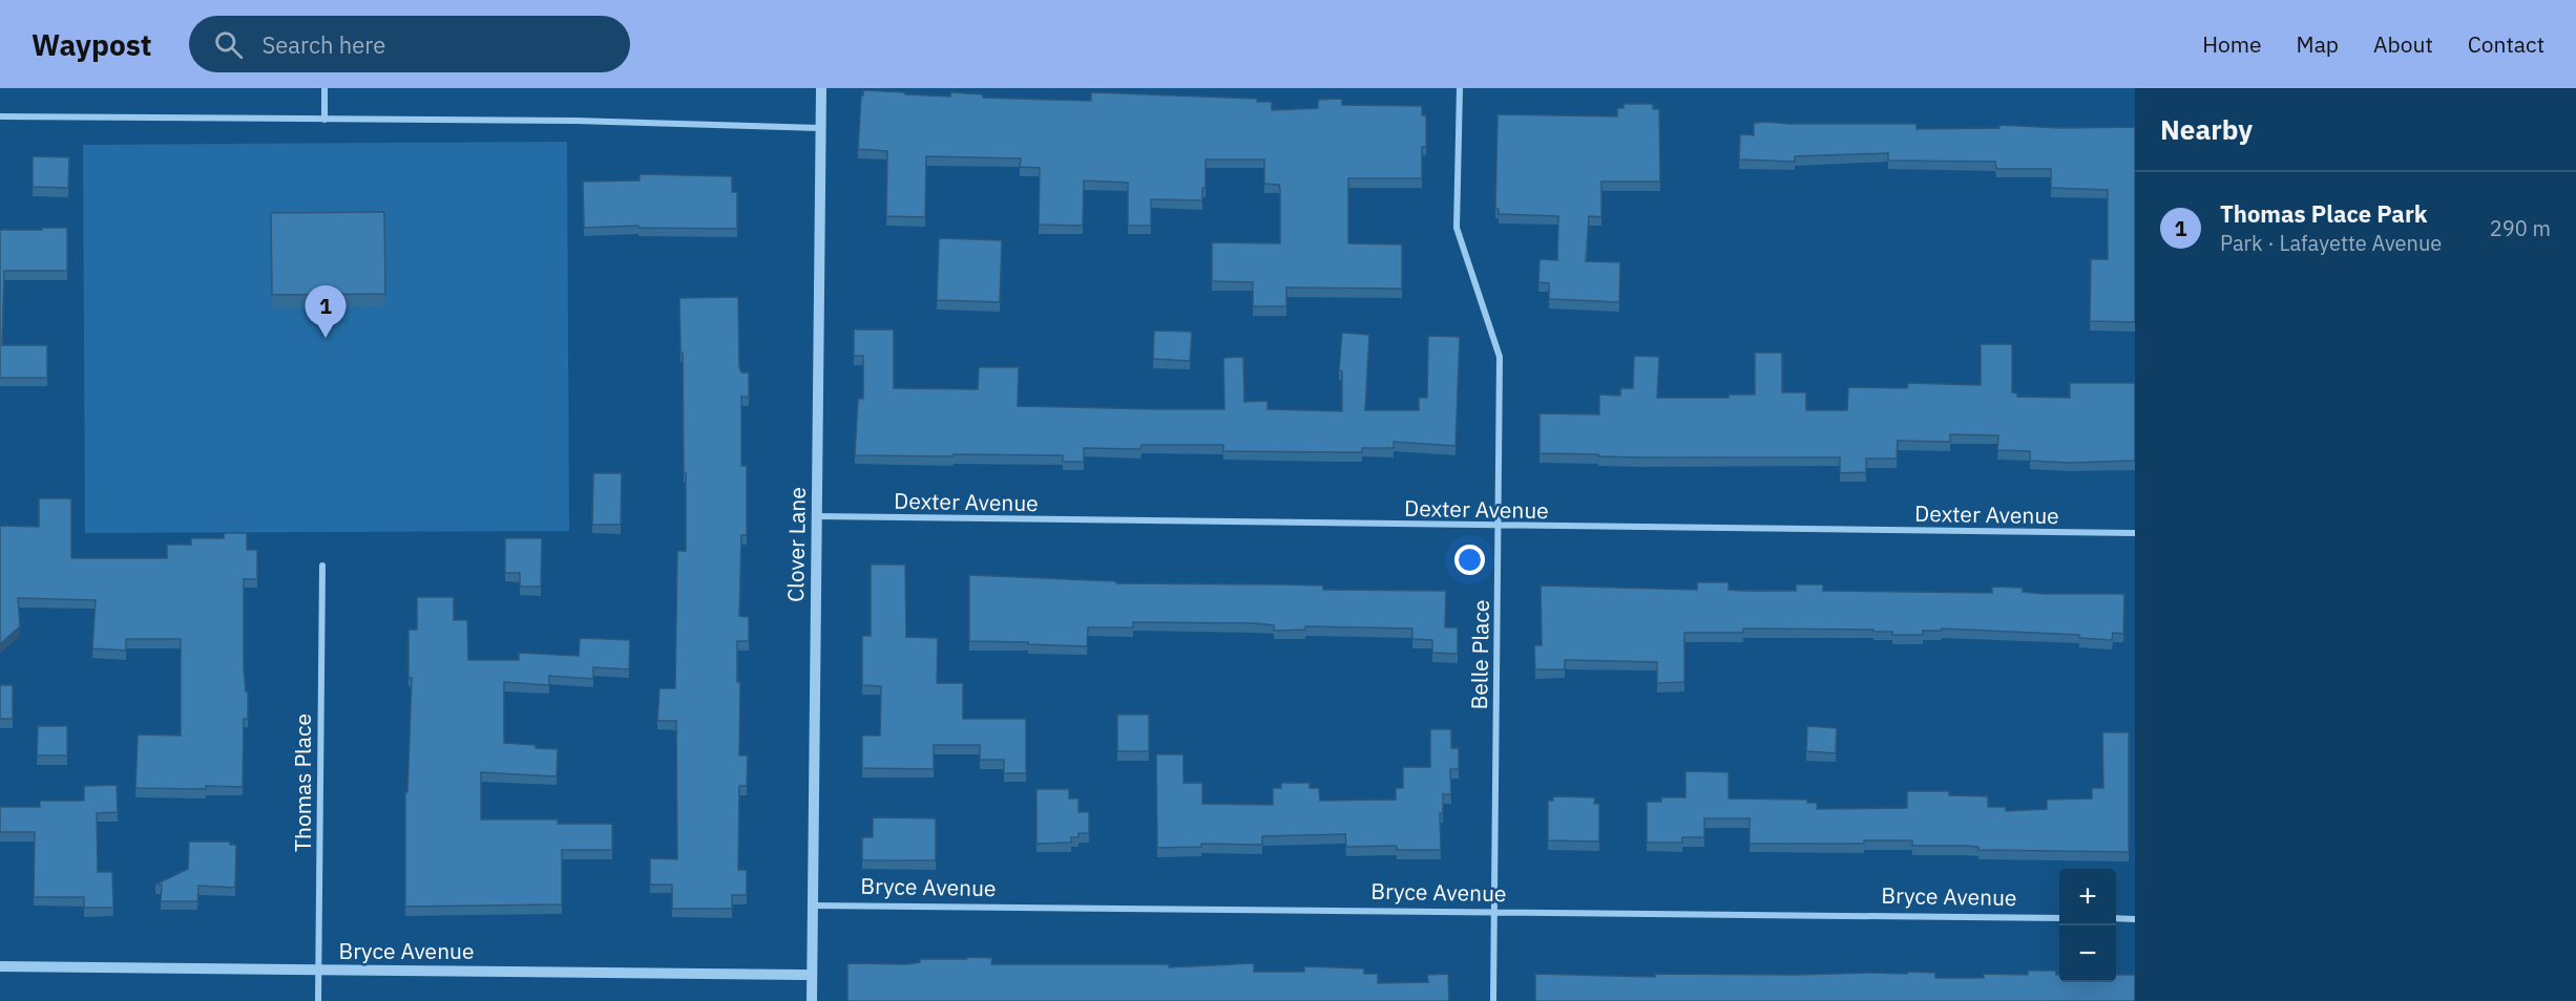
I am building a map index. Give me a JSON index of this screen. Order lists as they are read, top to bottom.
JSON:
{
  "streets": {
    "street": [
      "Dexter Avenue",
      "Clover Lane",
      "Belle Place",
      "Thomas Place",
      "Bryce Avenue"
    ]
  },
  "crossings": [
    ["Dexter Avenue", "Clover Lane"],
    ["Dexter Avenue", "Belle Place"],
    ["Clover Lane", "Bryce Avenue"],
    ["Belle Place", "Bryce Avenue"],
    ["Thomas Place", "Bryce Avenue"]
  ],
  "page": {
    "header": "Waypost",
    "search": "Search here",
    "nav": [
      "Home",
      "Map",
      "About",
      "Contact"
    ],
    "heading": "Nearby",
    "list": [
      {
        "mark": "1",
        "name": "Thomas Place Park",
        "note": "Park · Lafayette Avenue",
        "value": "290 m"
      }
    ],
    "pins": "1",
    "map_buttons": ["+", "−"]
  }
}
